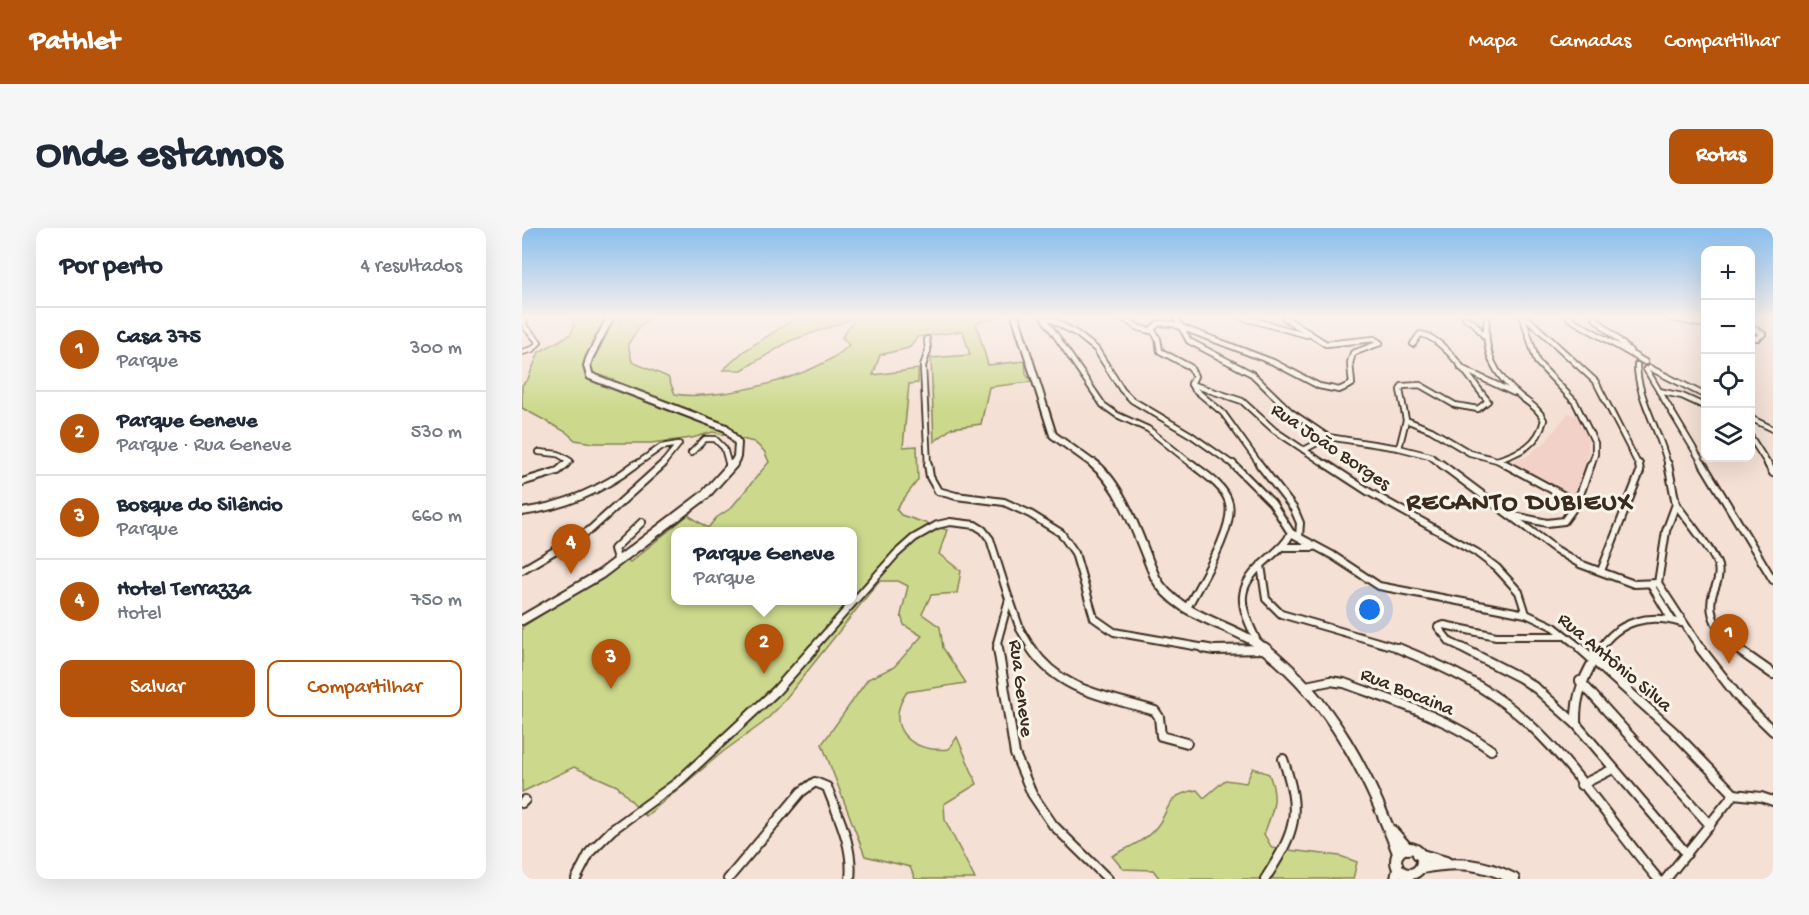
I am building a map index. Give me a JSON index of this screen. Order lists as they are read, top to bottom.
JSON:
{
  "streets": {
    "street": [
      "Rua João Borges",
      "Rua Antônio Silva",
      "Rua Geneve",
      "Rua Bocaina"
    ]
  },
  "crossings": [
    ["Rua João Borges", "Rua Antônio Silva"]
  ],
  "districts": ["RECANTO DUBIEUX"],
  "page": {
    "header": "Pathlet",
    "nav": ["Mapa", "Camadas", "Compartilhar"],
    "buttons": [
      "Rotas",
      ["Salvar", "Compartilhar"]
    ],
    "title": "Onde estamos",
    "heading": ["Por perto", "4 resultados"],
    "map_buttons": ["+", "−"],
    "list": [
      {
        "mark": "1",
        "name": "Casa 375",
        "note": "Parque",
        "value": "300 m"
      },
      {
        "mark": "2",
        "name": "Parque Geneve",
        "note": "Parque · Rua Geneve",
        "value": "530 m"
      },
      {
        "mark": "3",
        "name": "Bosque do Silêncio",
        "note": "Parque",
        "value": "660 m"
      },
      {
        "mark": "4",
        "name": "Hotel Terrazza",
        "note": "Hotel",
        "value": "750 m"
      }
    ],
    "pins": [
      "4",
      "1",
      "2",
      "3"
    ],
    "popup": ["Parque Geneve", "Parque"]
  }
}
